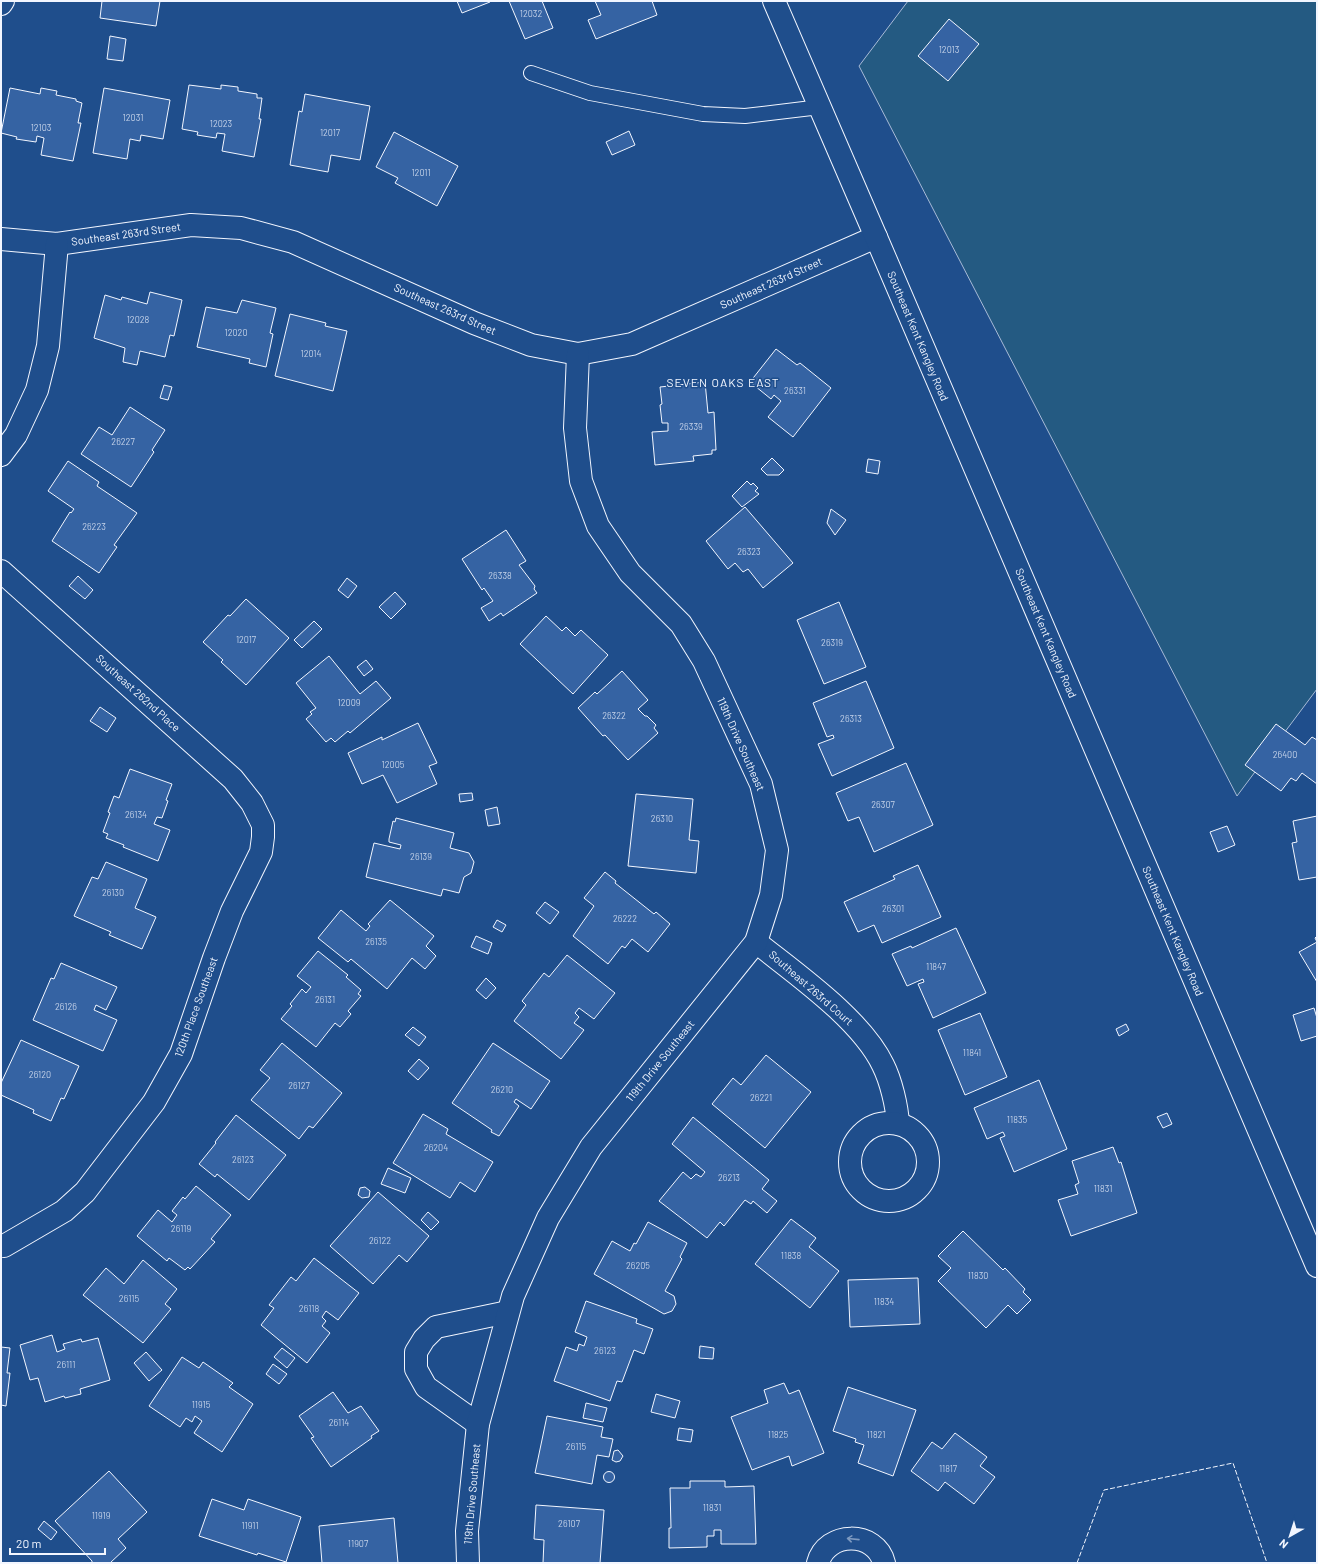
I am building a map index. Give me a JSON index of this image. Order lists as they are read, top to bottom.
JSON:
{
  "streets": {
    "street": [
      "Southeast 263rd Street",
      "Southeast Kent Kangley Road",
      "Southeast 262nd Place",
      "119th Drive Southeast",
      "Southeast 263rd Court",
      "120th Place Southeast"
    ]
  },
  "crossings": [
    ["Southeast 263rd Street", "Southeast Kent Kangley Road"],
    ["Southeast 263rd Street", "119th Drive Southeast"],
    ["Southeast 262nd Place", "120th Place Southeast"],
    ["119th Drive Southeast", "Southeast 263rd Court"]
  ],
  "districts": ["SEVEN OAKS EAST"],
  "house_numbers": [
    "12032",
    "12013",
    "12031",
    "12023",
    "12103",
    "12017",
    "12011",
    "12028",
    "12020",
    "12014",
    "26331",
    "26339",
    "26227",
    "26223",
    "26323",
    "26338",
    "12017",
    "26319",
    "12009",
    "26322",
    "26313",
    "26400",
    "12005",
    "26307",
    "26134",
    "26310",
    "26139",
    "26130",
    "26301",
    "26222",
    "26135",
    "11847",
    "26131",
    "26126",
    "11841",
    "26120",
    "26127",
    "26210",
    "26221",
    "11835",
    "26204",
    "26123",
    "26213",
    "11831",
    "26119",
    "26122",
    "11838",
    "26205",
    "11830",
    "26115",
    "11834",
    "26118",
    "26123",
    "26111",
    "11915",
    "26114",
    "11825",
    "11821",
    "26115",
    "11817",
    "11831",
    "11919",
    "26107",
    "11911",
    "11907"
  ],
  "scale_bar": "20 m",
  "north": "bottom left"
}
